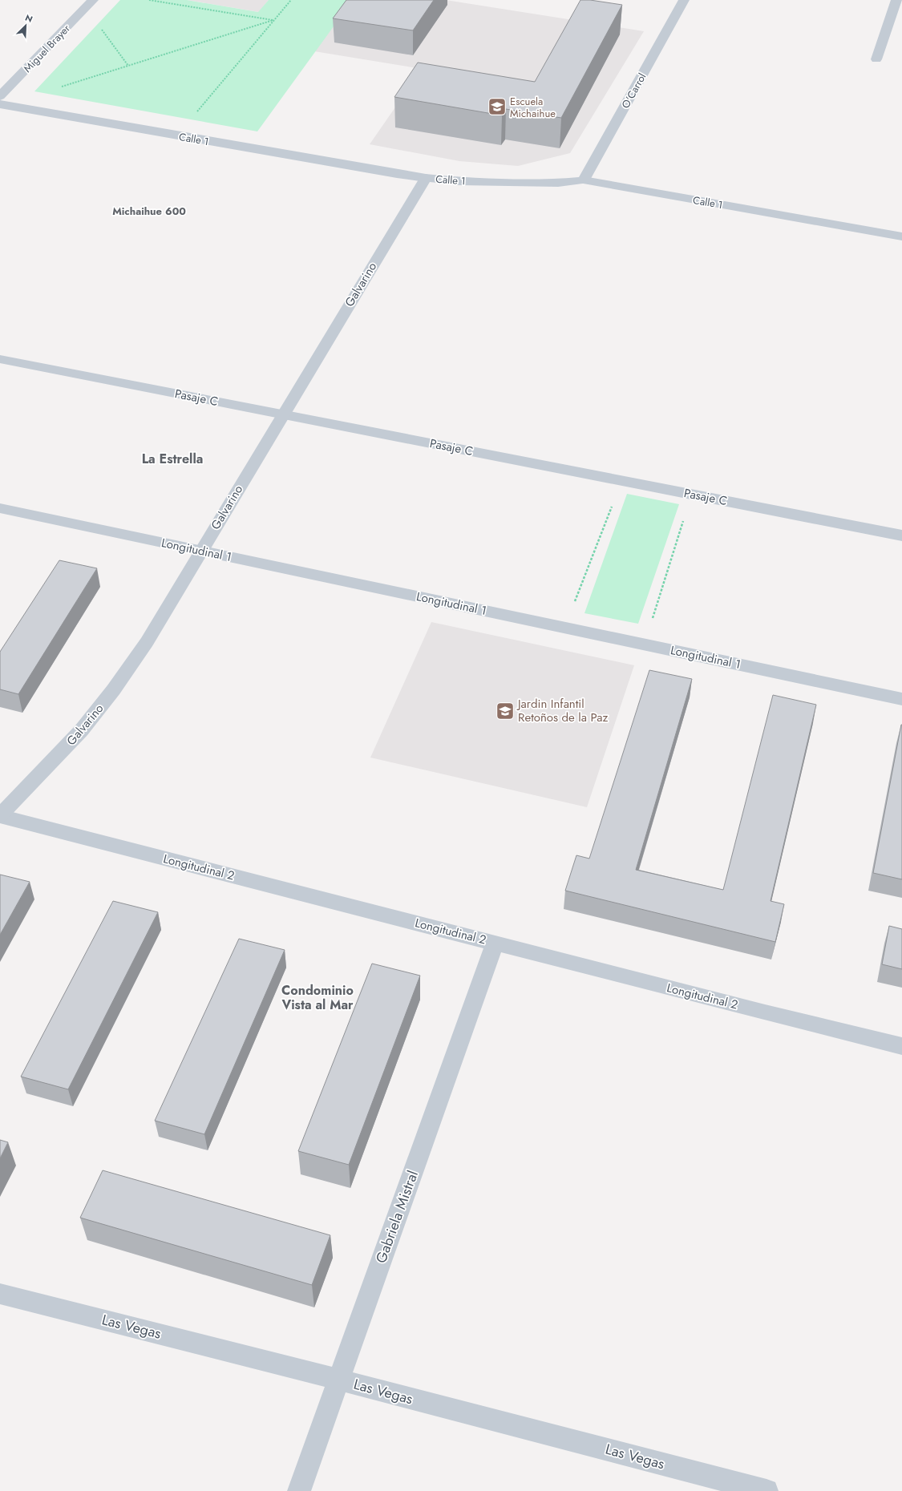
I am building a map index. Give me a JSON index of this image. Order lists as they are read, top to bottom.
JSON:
{
  "streets": {
    "street": [
      "Miguel Brayer",
      "O'Carrol",
      "Calle 1",
      "Galvarino",
      "Pasaje C",
      "Longitudinal 1",
      "Longitudinal 2",
      "Gabriela Mistral",
      "Las Vegas"
    ]
  },
  "crossings": [
    ["O'Carrol", "Calle 1"],
    ["Calle 1", "Galvarino"],
    ["Galvarino", "Pasaje C"],
    ["Galvarino", "Longitudinal 1"],
    ["Galvarino", "Longitudinal 2"],
    ["Longitudinal 2", "Gabriela Mistral"],
    ["Gabriela Mistral", "Las Vegas"]
  ],
  "districts": ["Michaihue 600", "La Estrella", "Condominio Vista al Mar"],
  "places": {
    "school or university": ["Escuela Michaihue", "Jardin Infantil Retoños de la Paz"]
  },
  "north": "top right"
}
